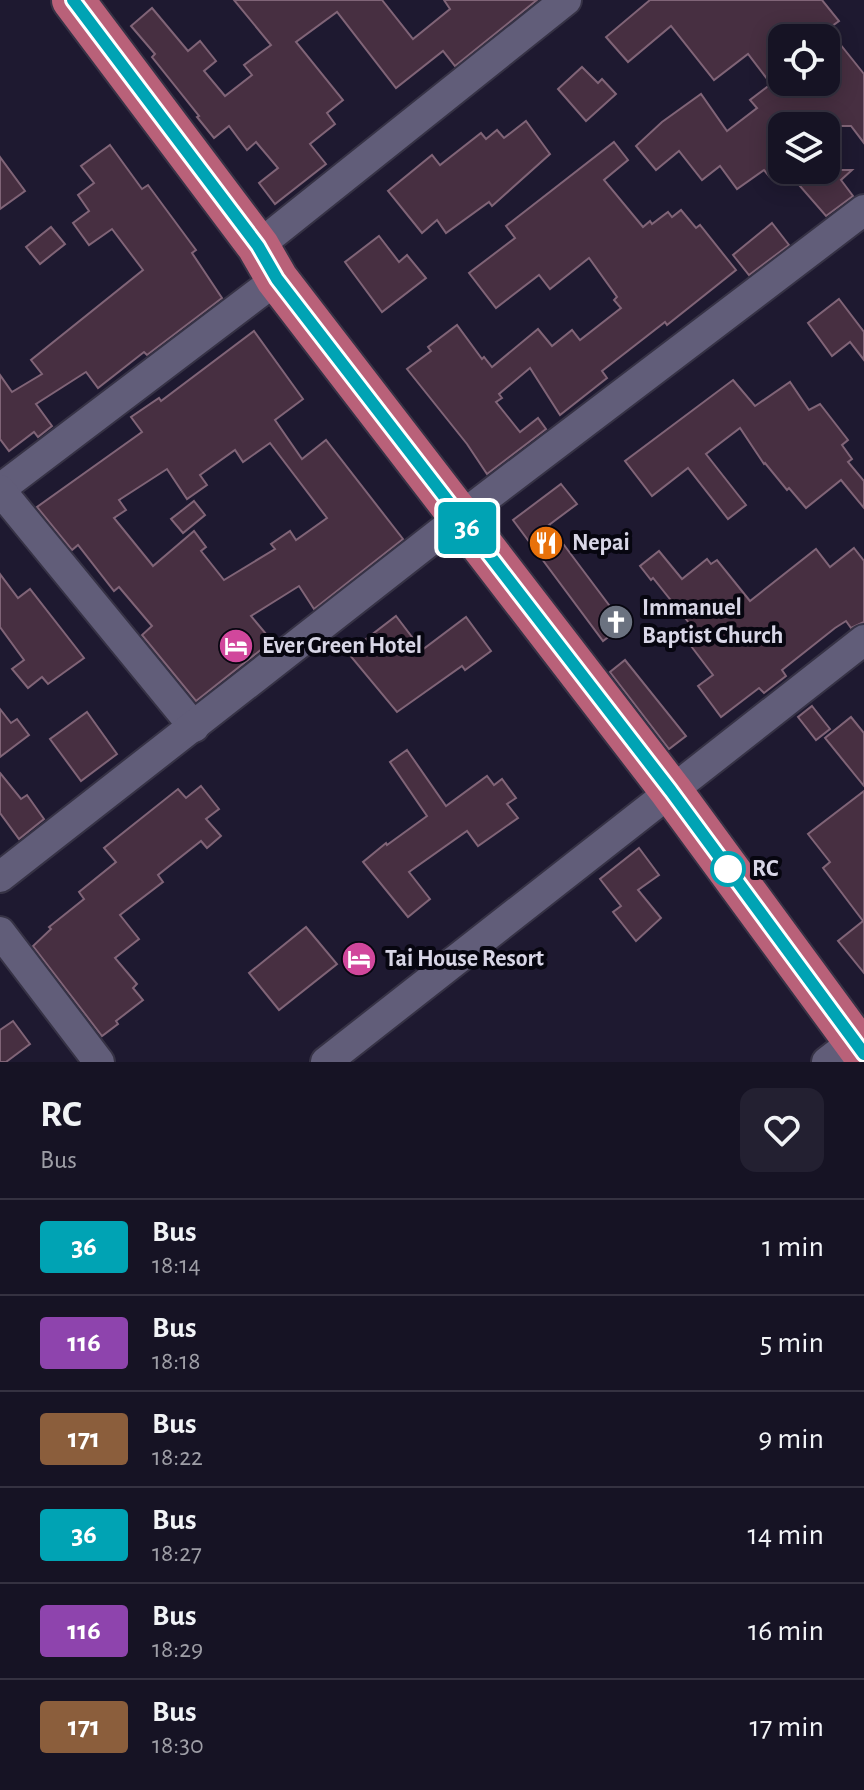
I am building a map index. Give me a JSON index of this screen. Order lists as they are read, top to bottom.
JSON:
{
  "places": {
    "restaurant": ["Nepai"],
    "church": ["Immanuel Baptist Church"],
    "hotel": ["Ever Green Hotel", "Tai House Resort"],
    "other": ["RC"]
  },
  "lines": ["bus line 36"],
  "page": {
    "on_map": "36",
    "heading": ["RC", "Bus"],
    "list": [
      {
        "mark": "36",
        "name": "Bus",
        "note": "18:14",
        "value": "1 min"
      },
      {
        "mark": "116",
        "name": "Bus",
        "note": "18:18",
        "value": "5 min"
      },
      {
        "mark": "171",
        "name": "Bus",
        "note": "18:22",
        "value": "9 min"
      },
      {
        "mark": "36",
        "name": "Bus",
        "note": "18:27",
        "value": "14 min"
      },
      {
        "mark": "116",
        "name": "Bus",
        "note": "18:29",
        "value": "16 min"
      },
      {
        "mark": "171",
        "name": "Bus",
        "note": "18:30",
        "value": "17 min"
      }
    ]
  }
}
